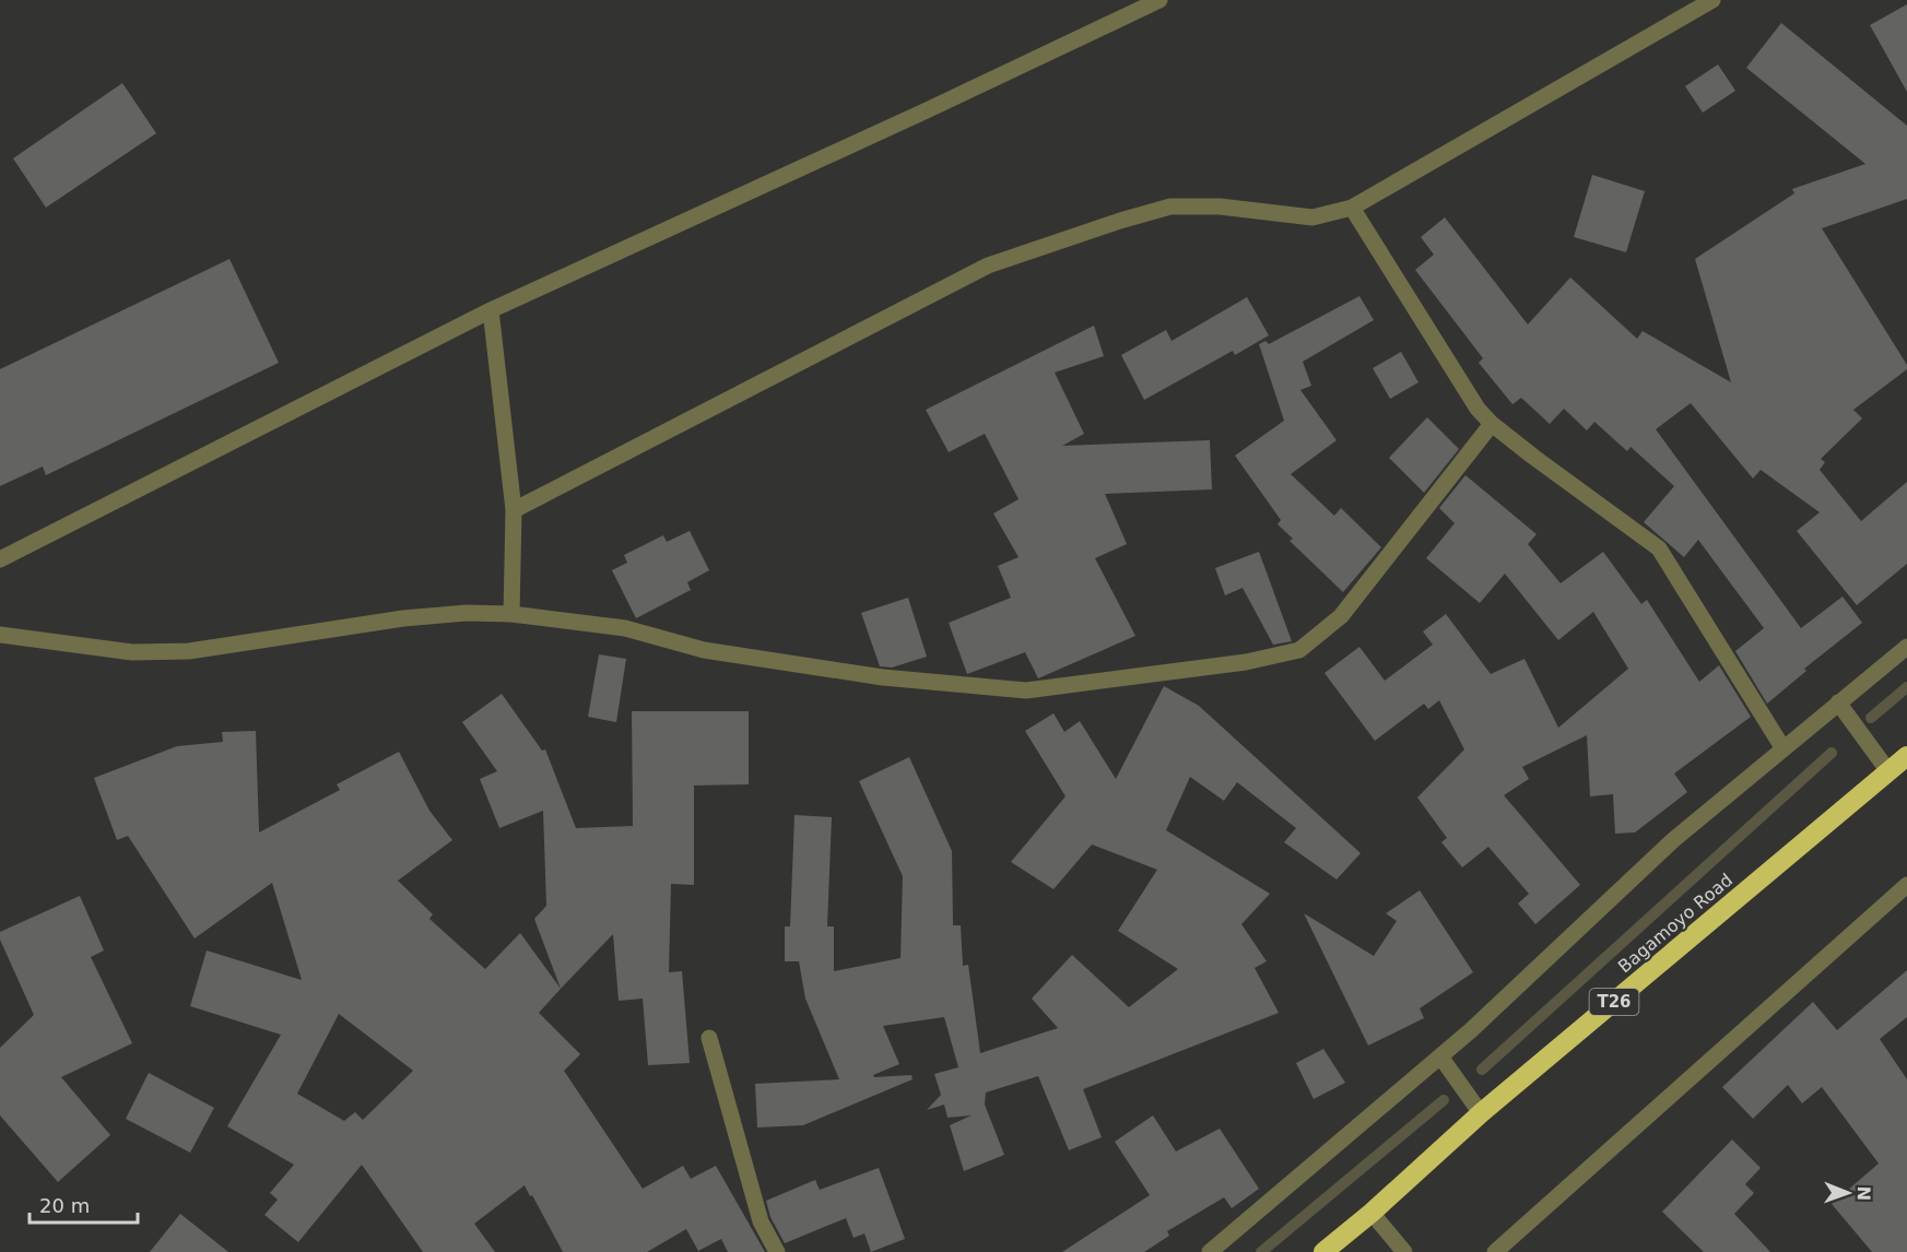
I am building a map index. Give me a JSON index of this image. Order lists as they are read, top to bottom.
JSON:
{
  "streets": {
    "highway": ["Bagamoyo Road", "T26"]
  },
  "scale_bar": "20 m",
  "north": "right"
}
